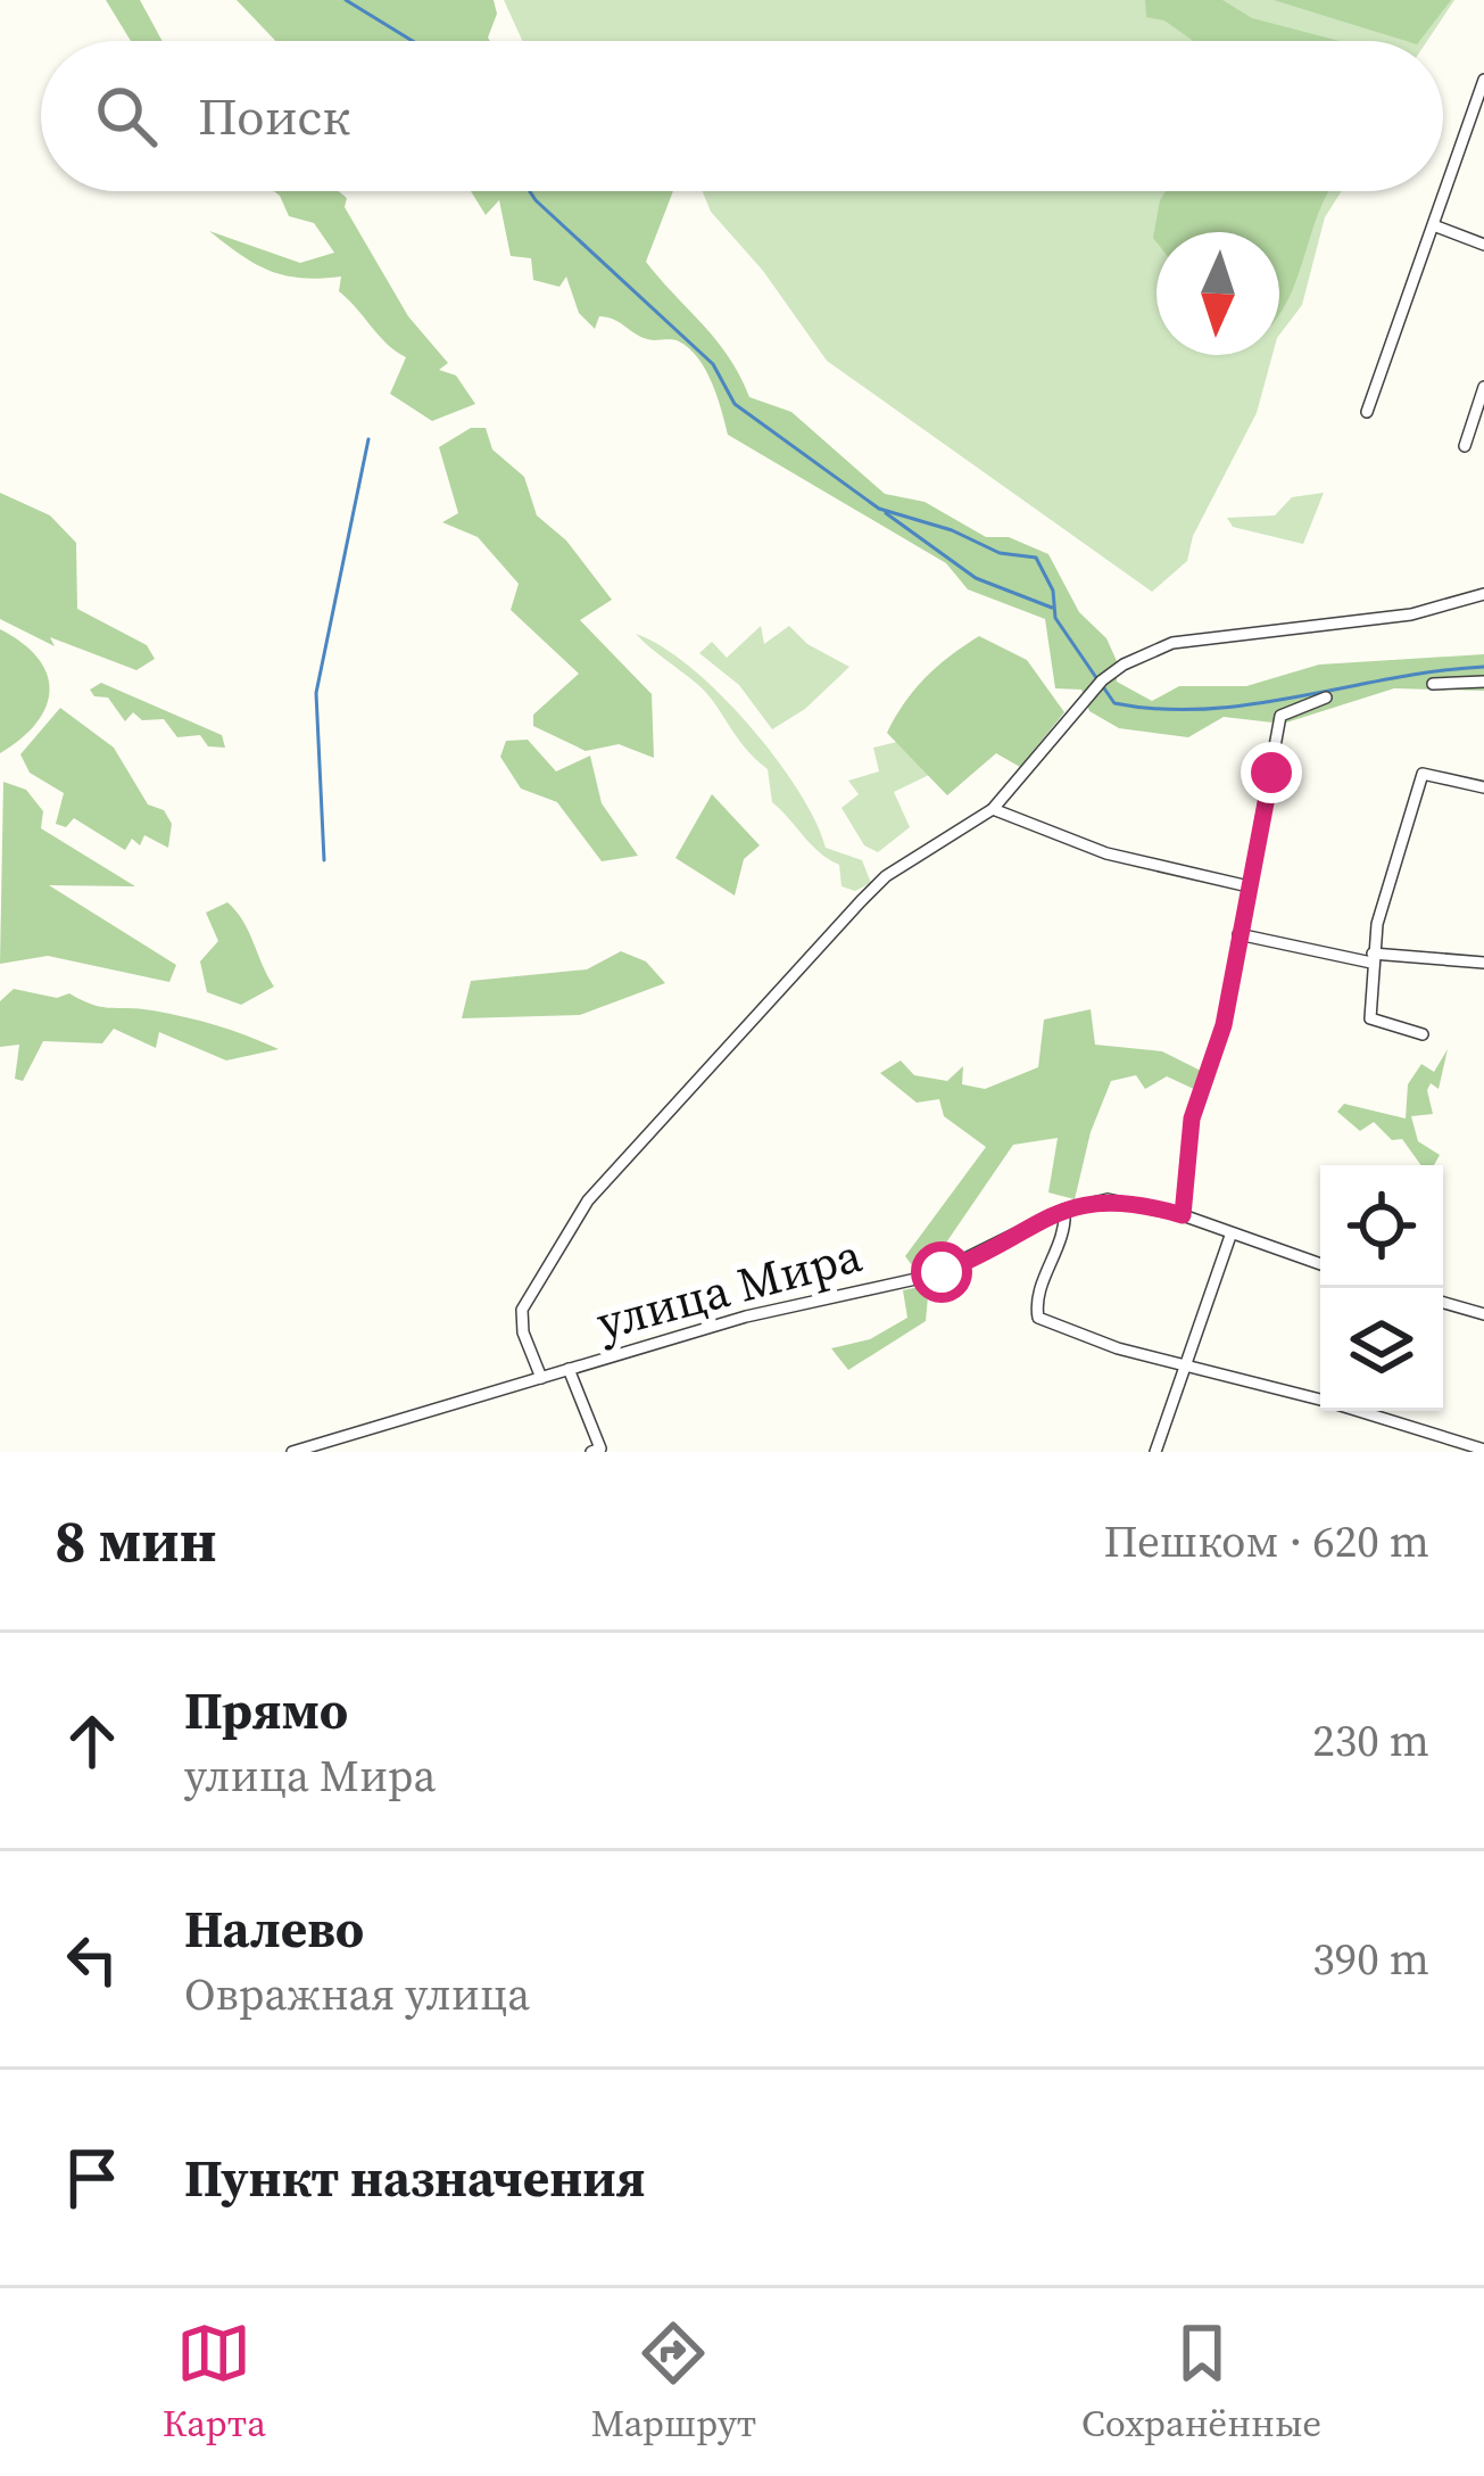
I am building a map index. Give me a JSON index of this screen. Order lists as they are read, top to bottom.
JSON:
{
  "streets": {
    "street": ["улица Мира"]
  },
  "north": "bottom",
  "page": {
    "search": "Поиск",
    "heading": ["8 мин", "Пешком · 620 m"],
    "list": [
      ["Прямо", "улица Мира", "230 m"],
      ["Налево", "Овражная улица", "390 m"],
      "Пункт назначения"
    ],
    "nav": ["Карта", "Маршрут", "Сохранённые"]
  }
}
